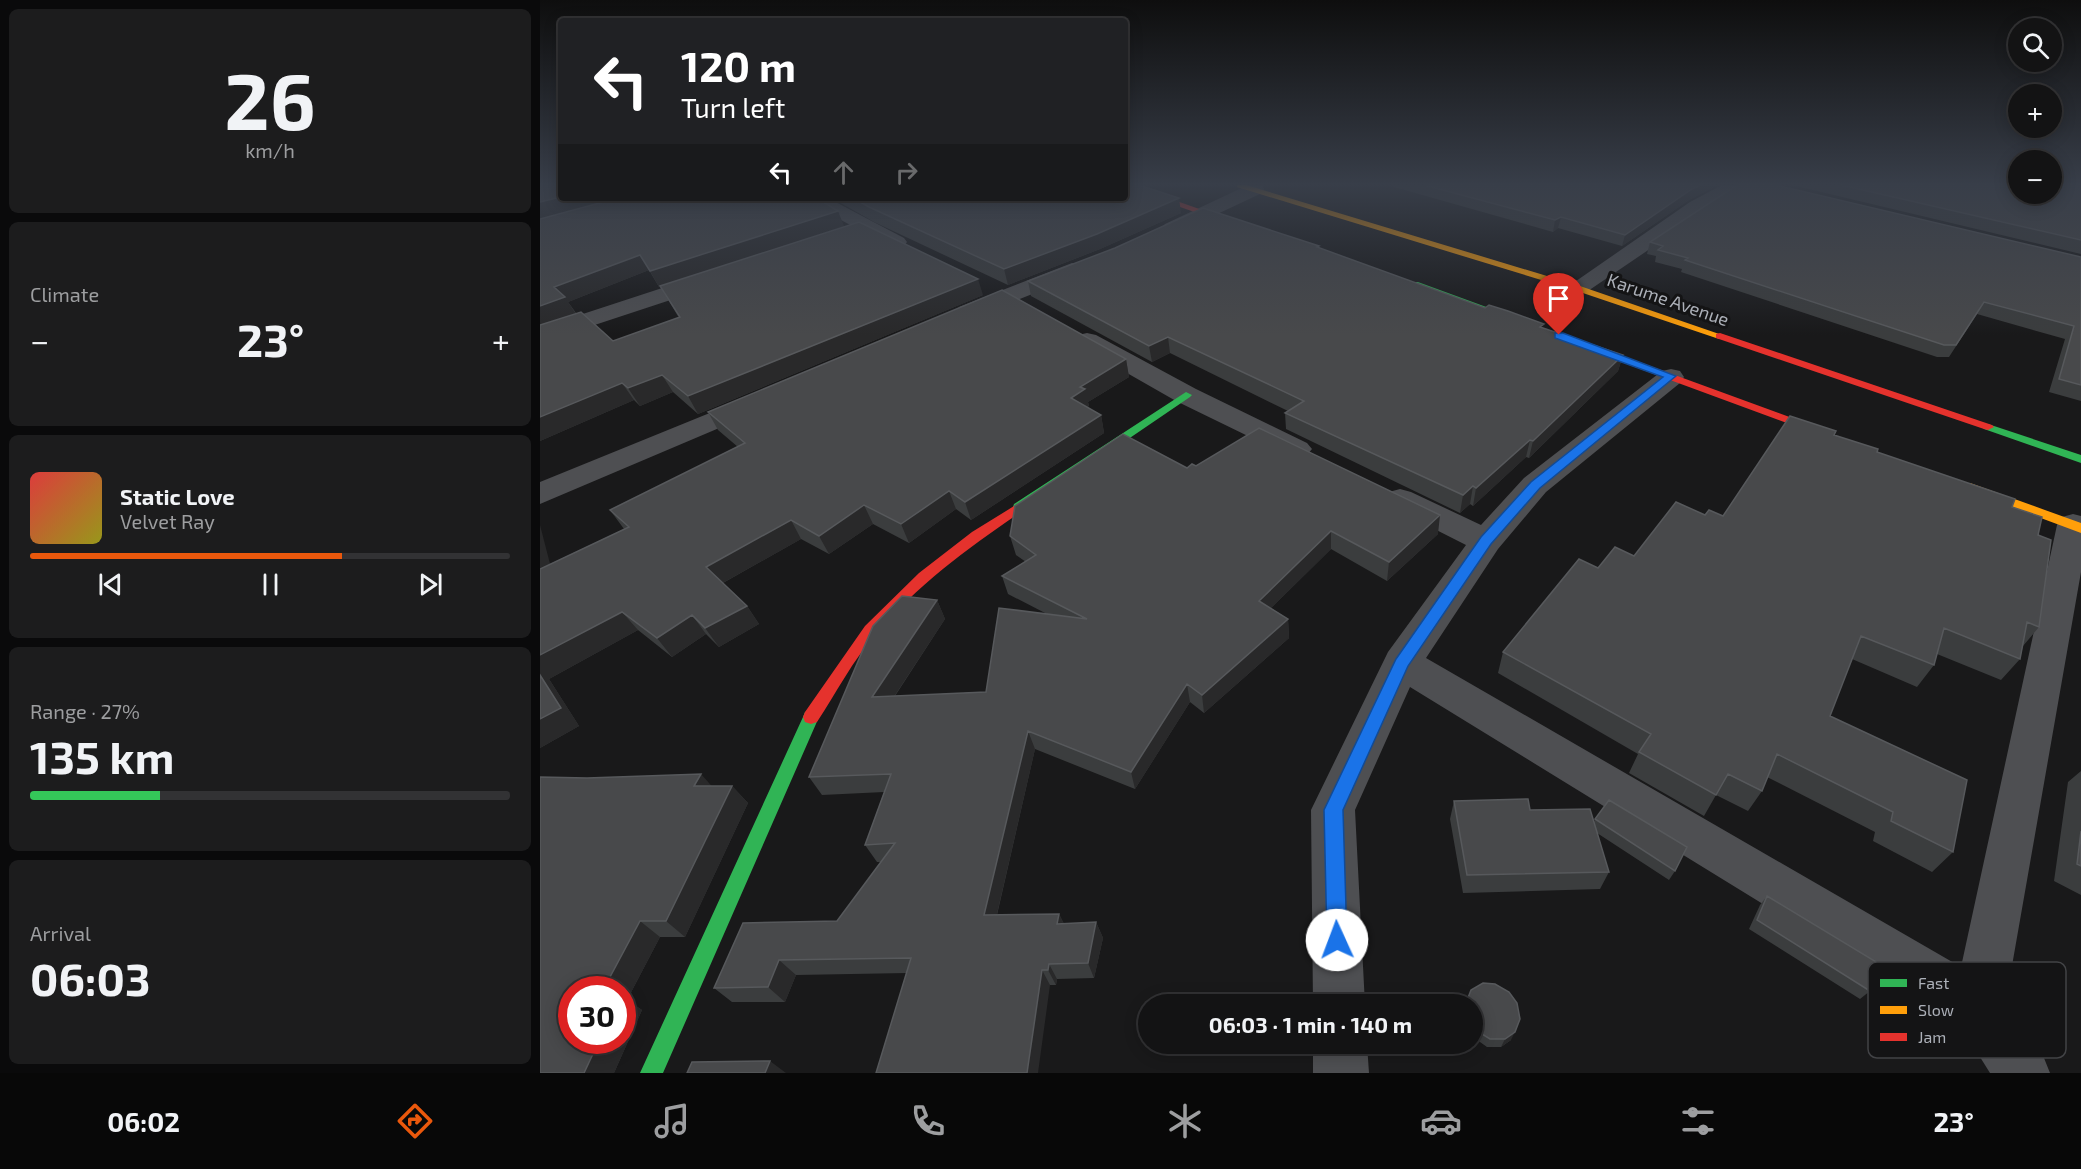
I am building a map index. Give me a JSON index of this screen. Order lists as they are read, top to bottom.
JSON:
{
  "streets": {
    "street": ["Karume Avenue"]
  },
  "legend": ["Fast", "Slow", "Jam"],
  "page": {
    "tile": [
      ["26", "km/h"],
      "Climate",
      ["Range · 27%", "135 km"],
      ["Arrival", "06:03"]
    ],
    "map_buttons": ["+", "−"],
    "turn": ["120 m", "Turn left"],
    "heat": ["−", "23°", "+"],
    "song": ["Static Love", "Velvet Ray"],
    "limit": "30",
    "trip": "06:03 · 1 min · 140 m",
    "tabs": ["06:02", "23°"]
  }
}
